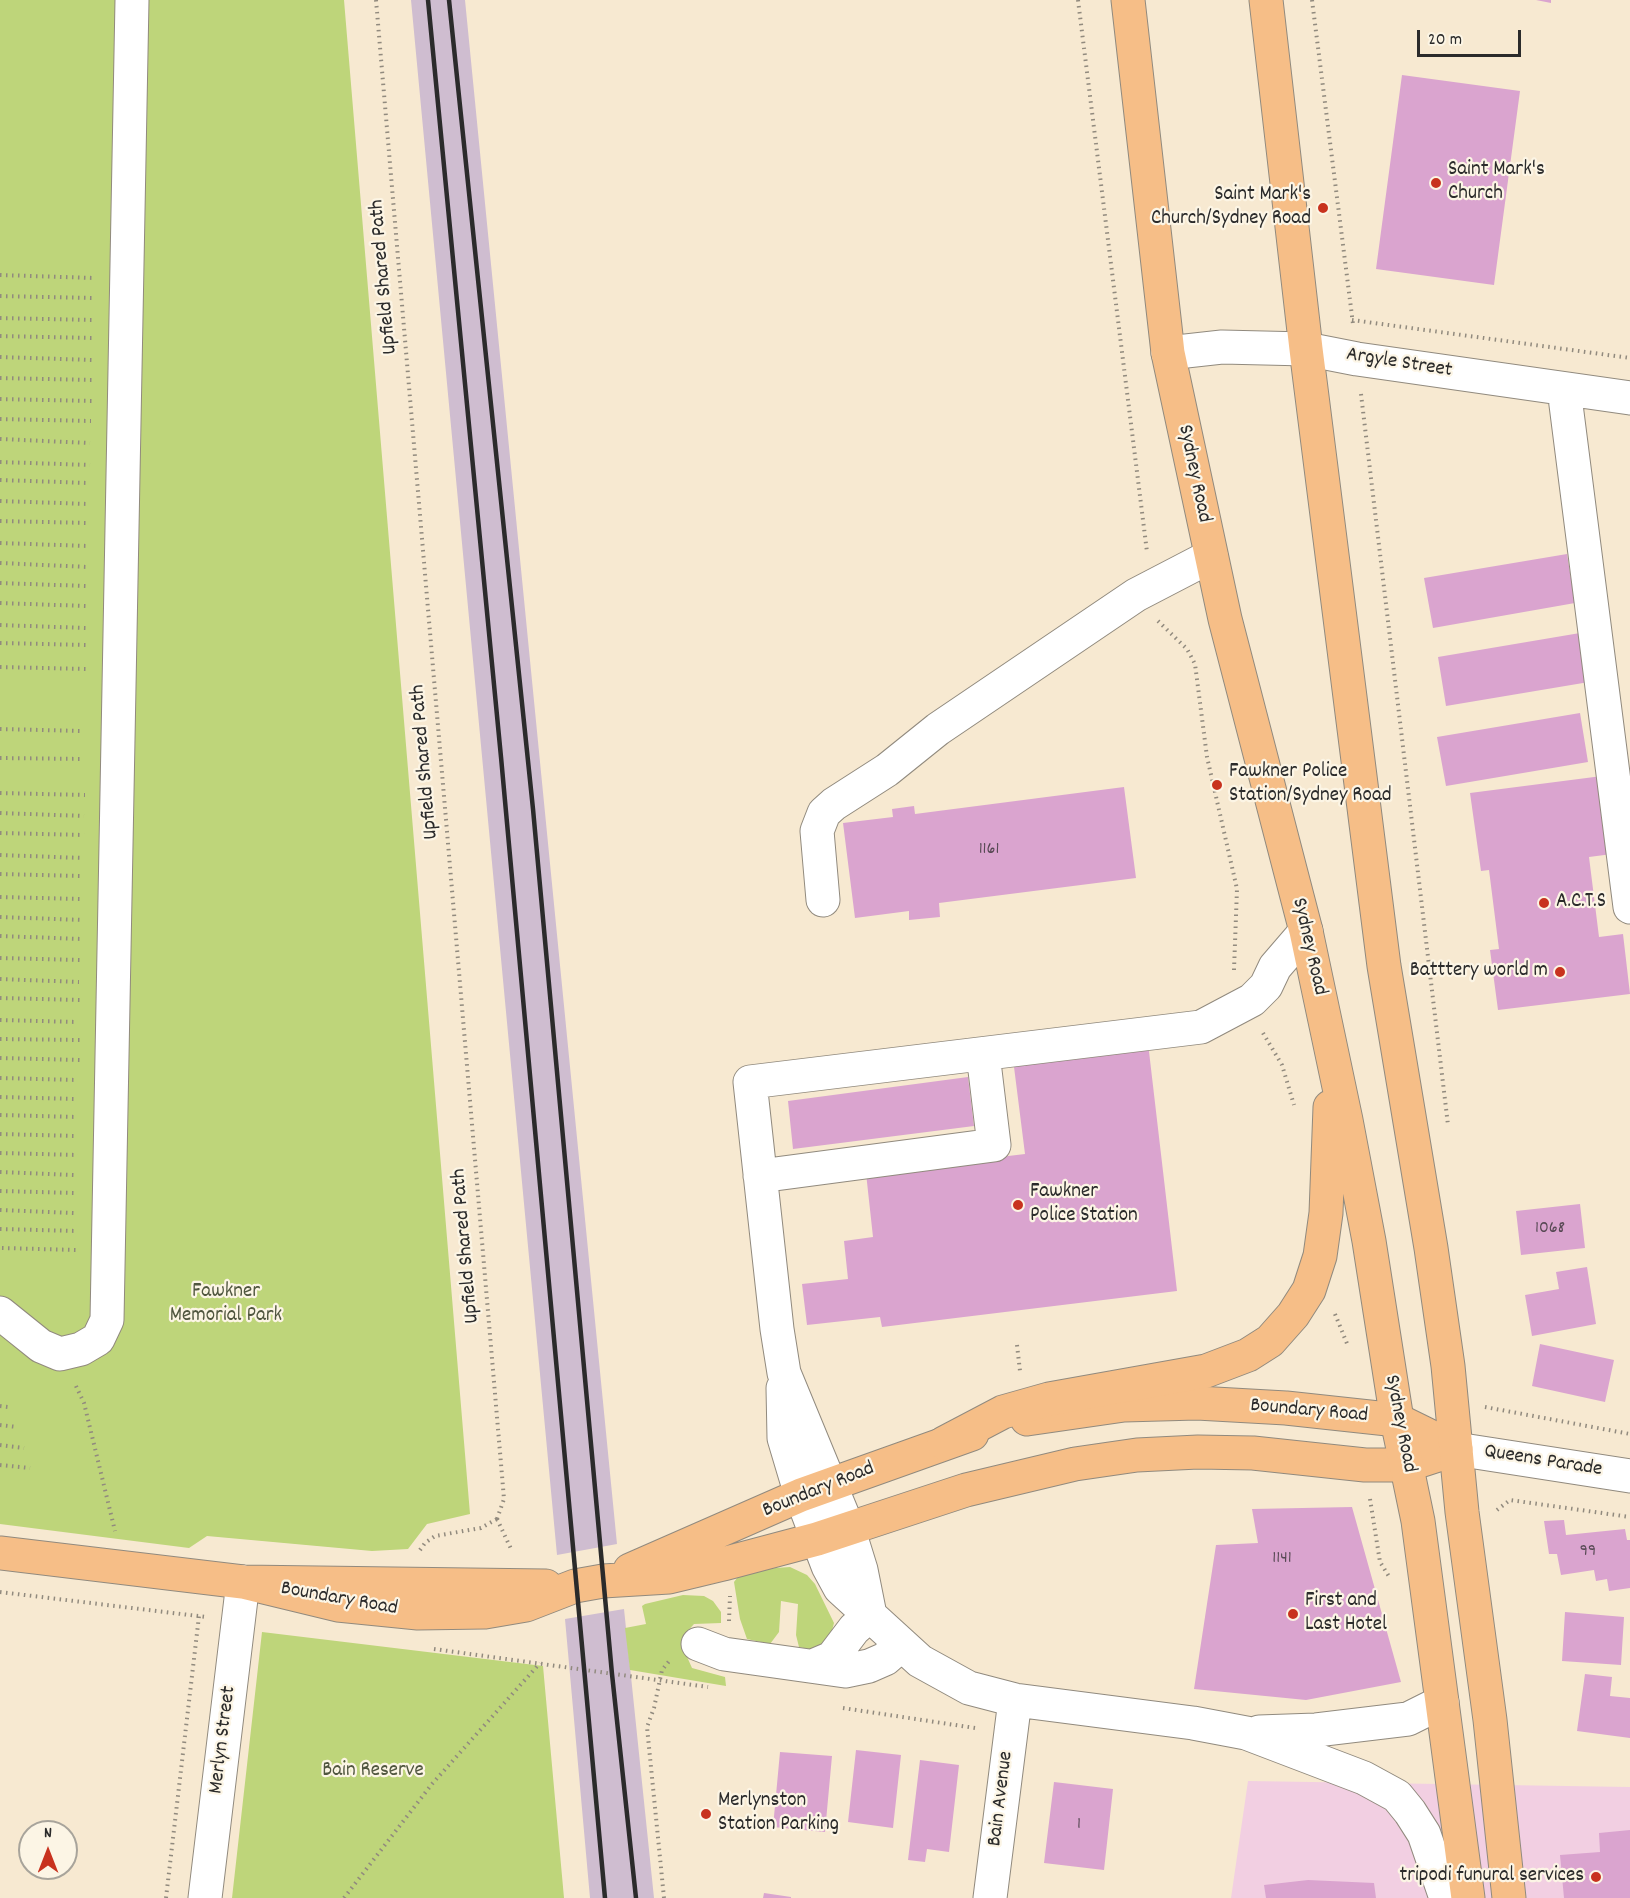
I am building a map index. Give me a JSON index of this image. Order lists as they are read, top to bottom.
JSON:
{
  "streets": {
    "main road": ["Sydney Road", "Boundary Road"],
    "street": [
      "Argyle Street",
      "Queens Parade",
      "Merlyn Street",
      "Bain Avenue"
    ],
    "path": ["Upfield Shared Path"]
  },
  "crossings": [
    ["Argyle Street", "Sydney Road"],
    ["Sydney Road", "Boundary Road"],
    ["Boundary Road", "Queens Parade"],
    ["Boundary Road", "Merlyn Street"],
    ["Boundary Road", "Bain Avenue"]
  ],
  "parks": ["Fawkner Memorial Park", "Bain Reserve"],
  "places": [
    "Saint Mark's Church",
    "Saint Mark's Church/Sydney Road",
    "Fawkner Police Station/Sydney Road",
    "A.C.T.S",
    "Batttery world m",
    "Fawkner Police Station",
    "First and Last Hotel",
    "Merlynston Station Parking",
    "tripodi funural services"
  ],
  "house_numbers": [
    "1161",
    "1068",
    "99",
    "1141",
    "1"
  ],
  "scale_bar": "20 m",
  "north": "top"
}
